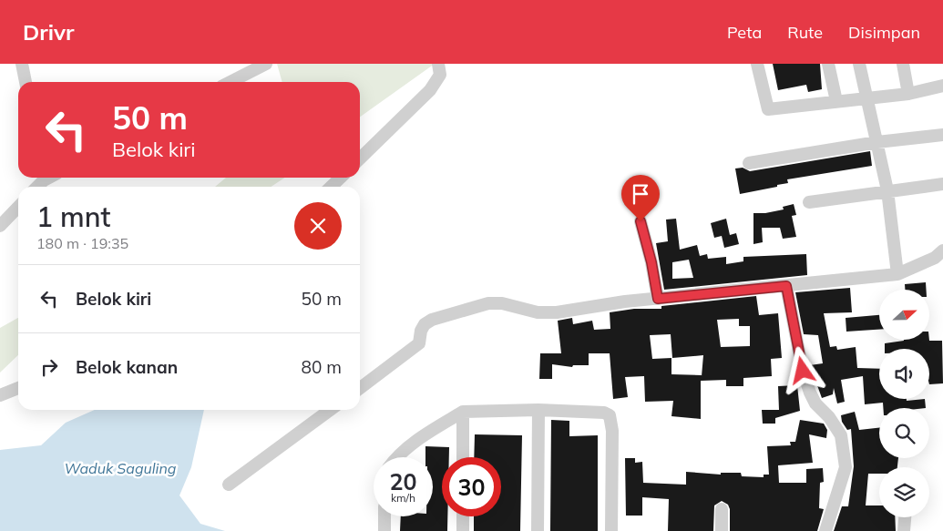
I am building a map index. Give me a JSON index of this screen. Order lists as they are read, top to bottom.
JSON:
{
  "water": ["Waduk Saguling"],
  "north": "right",
  "page": {
    "header": "Drivr",
    "nav": ["Peta", "Rute", "Disimpan"],
    "turn": ["50 m", "Belok kiri"],
    "heading": ["1 mnt", "180 m · 19:35"],
    "list": [
      {
        "name": "Belok kiri",
        "value": "50 m"
      },
      {
        "name": "Belok kanan",
        "value": "80 m"
      }
    ],
    "speed": "20 km/h",
    "limit": "30"
  }
}
